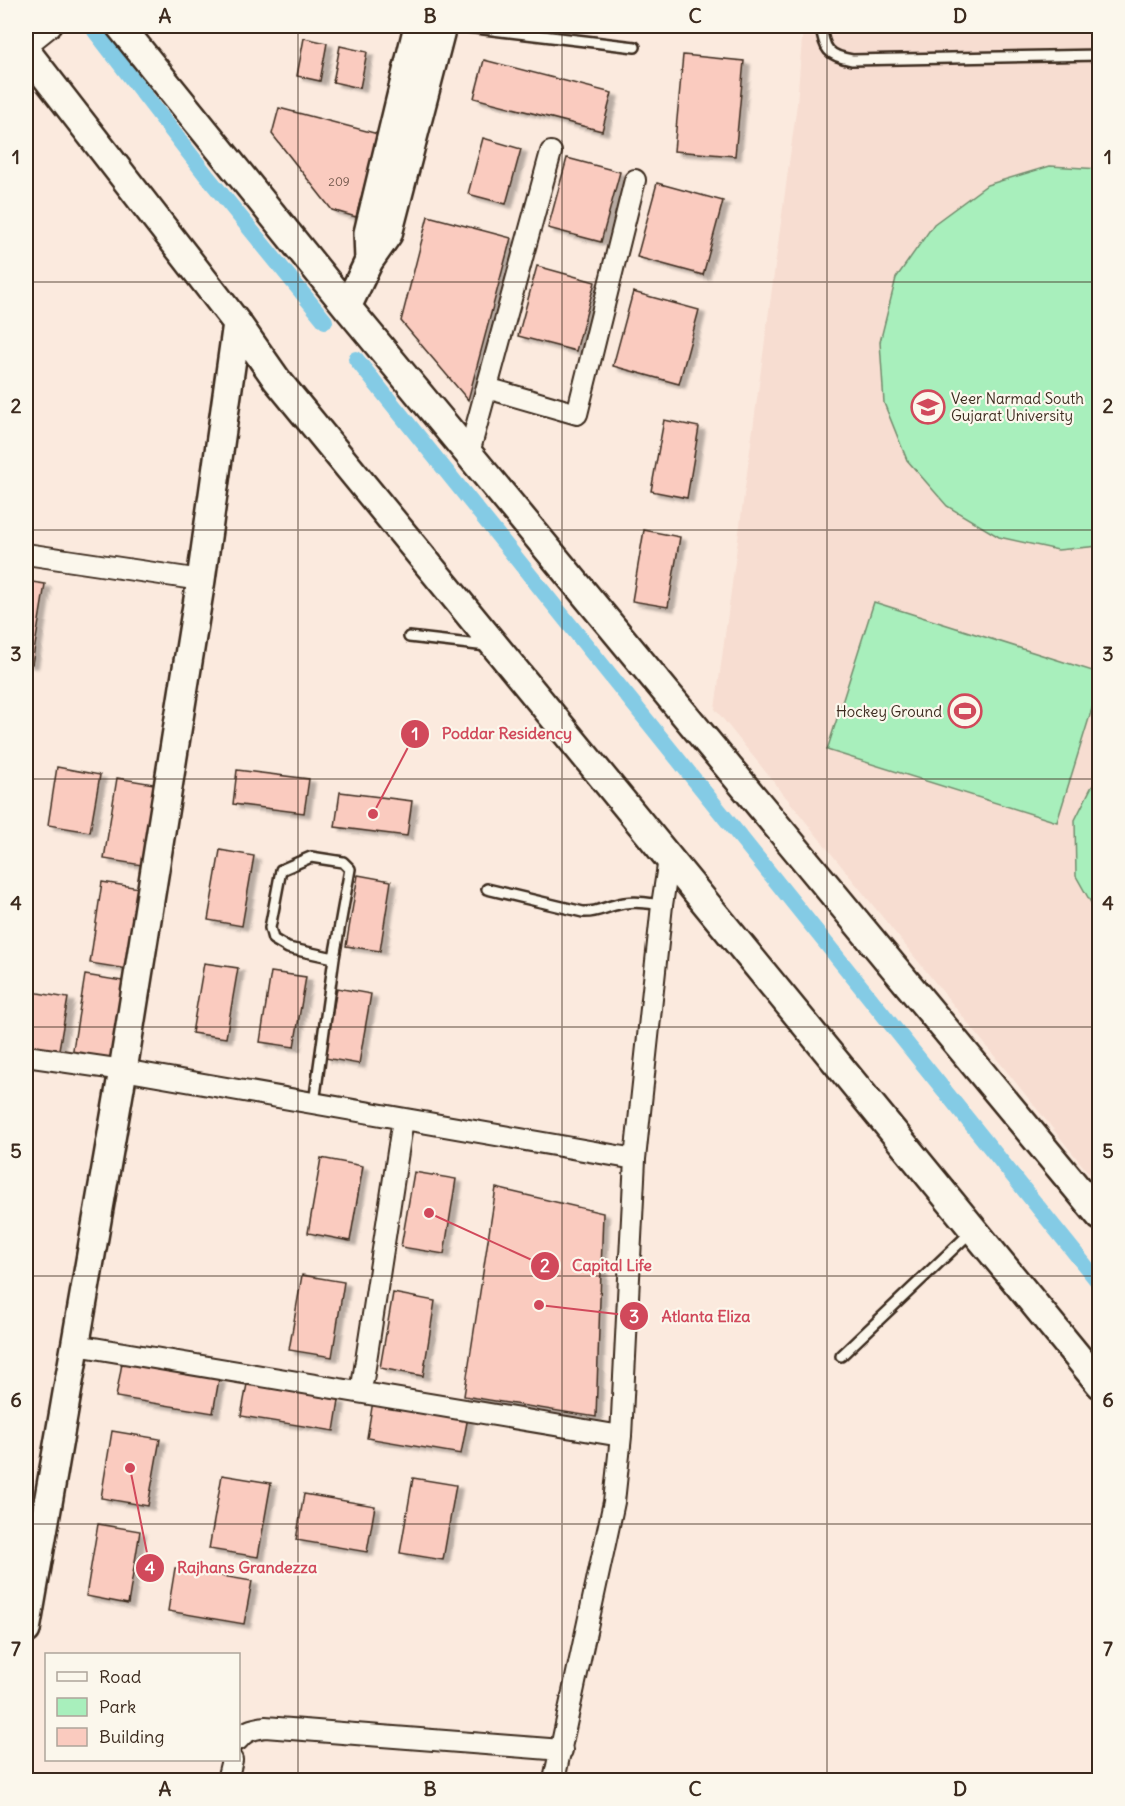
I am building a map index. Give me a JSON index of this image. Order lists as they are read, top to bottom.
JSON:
{
  "places": {
    "school or university": ["Veer Narmad South Gujarat University"],
    "sports": ["Hockey Ground"],
    "other": [
      "Poddar Residency",
      "Capital Life",
      "Atlanta Eliza",
      "Rajhans Grandezza"
    ]
  },
  "house_numbers": ["209"],
  "legend": ["Road", "Park", "Building"],
  "grid": {
    "columns": [
      "A",
      "B",
      "C",
      "D"
    ],
    "rows": [
      "1",
      "2",
      "3",
      "4",
      "5",
      "6",
      "7"
    ]
  }
}
